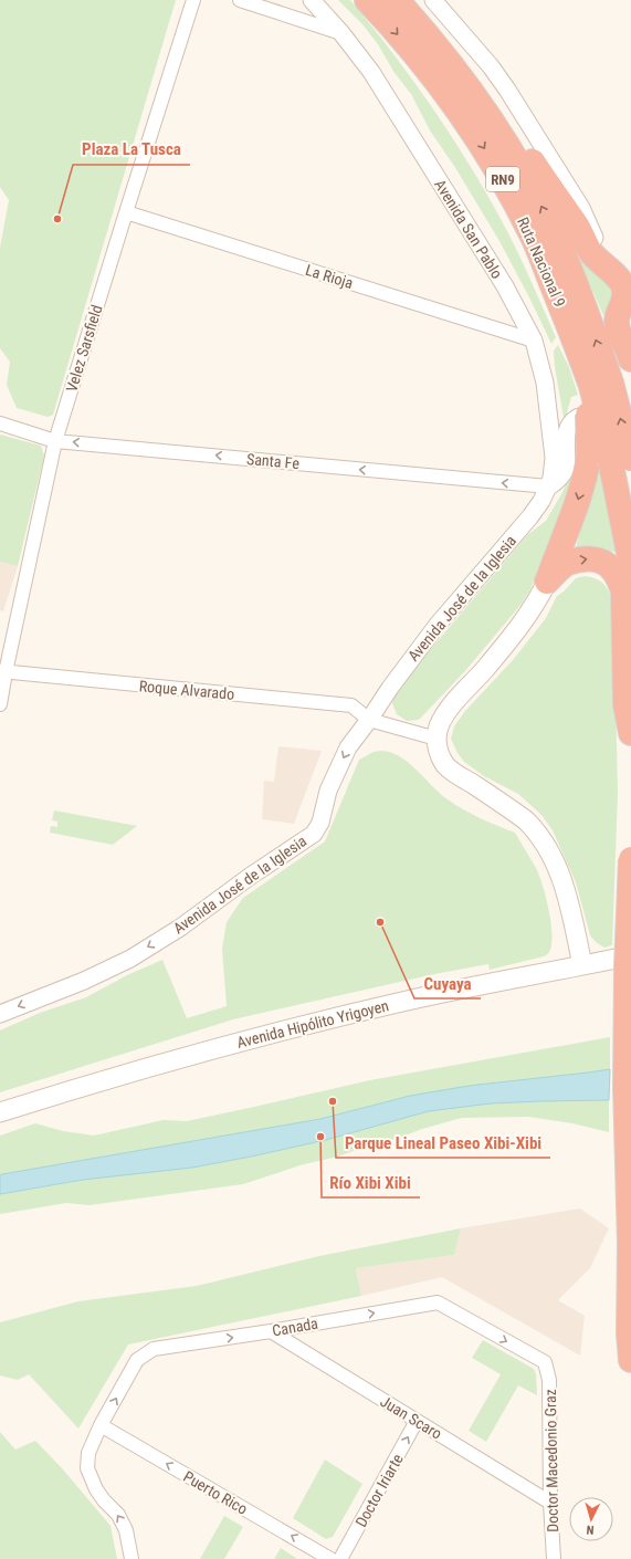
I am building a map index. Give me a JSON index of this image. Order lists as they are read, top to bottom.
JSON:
{
  "streets": {
    "highway": ["RN9", "Ruta Nacional 9"],
    "main road": ["Avenida Hipólito Yrigoyen"],
    "street": [
      "Avenida San Pablo",
      "La Rioja",
      "Velez Sarsfield",
      "Santa Fe",
      "Avenida José de la Iglesia",
      "Roque Alvarado",
      "Canada",
      "Juan Scaro",
      "Doctor Macedonio Graz",
      "Doctor Iriarte",
      "Puerto Rico"
    ]
  },
  "crossings": [
    ["Avenida San Pablo", "La Rioja"],
    ["Avenida San Pablo", "Santa Fe"],
    ["Avenida San Pablo", "Avenida José de la Iglesia"],
    ["La Rioja", "Velez Sarsfield"],
    ["Velez Sarsfield", "Santa Fe"],
    ["Velez Sarsfield", "Roque Alvarado"],
    ["Santa Fe", "Avenida José de la Iglesia"],
    ["Avenida José de la Iglesia", "Roque Alvarado"],
    ["Canada", "Juan Scaro"],
    ["Canada", "Doctor Macedonio Graz"],
    ["Canada", "Puerto Rico"],
    ["Juan Scaro", "Doctor Macedonio Graz"],
    ["Juan Scaro", "Doctor Iriarte"]
  ],
  "one_way": [
    "Santa Fe",
    "Avenida José de la Iglesia",
    "Doctor Iriarte",
    "Puerto Rico"
  ],
  "places": [
    "Plaza La Tusca",
    "Cuyaya",
    "Parque Lineal Paseo Xibi-Xibi",
    "Río Xibi Xibi"
  ],
  "north": "bottom"
}
